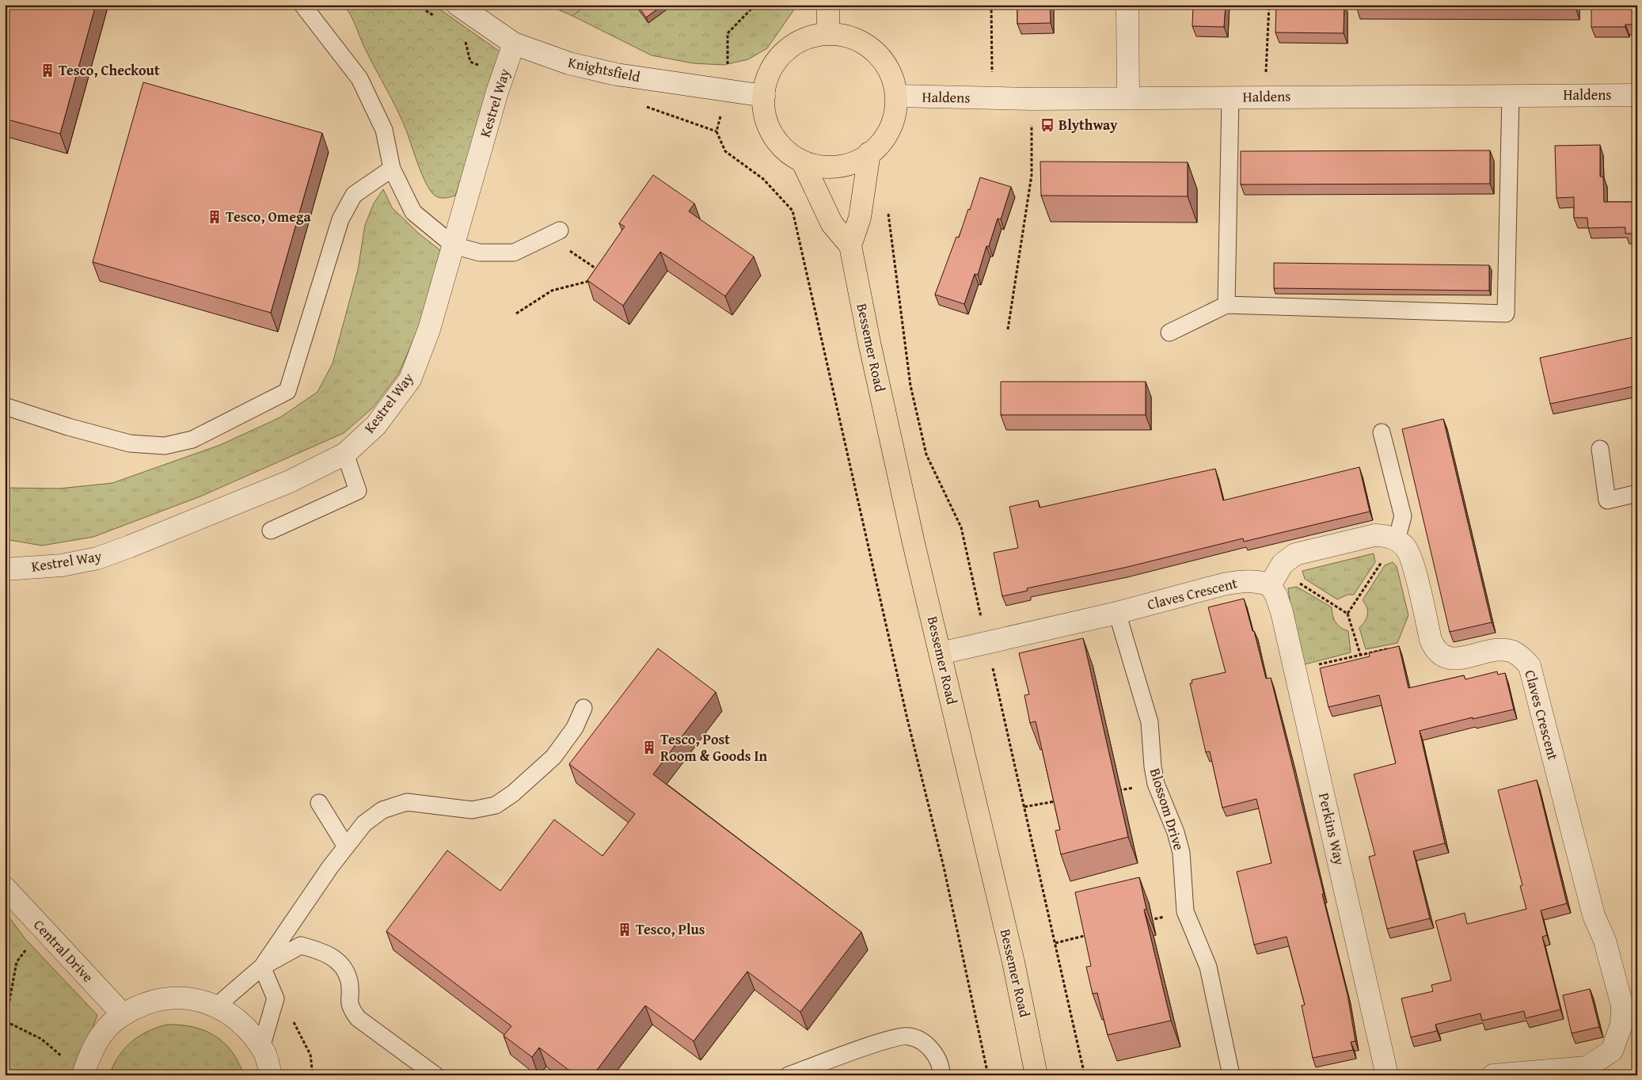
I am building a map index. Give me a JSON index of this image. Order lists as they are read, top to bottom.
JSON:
{
  "streets": {
    "main road": ["Bessemer Road"],
    "street": [
      "Knightsfield",
      "Haldens",
      "Kestrel Way",
      "Claves Crescent",
      "Perkins Way",
      "Central Drive"
    ],
    "lane": ["Blossom Drive"]
  },
  "crossings": [
    ["Knightsfield", "Haldens"],
    ["Knightsfield", "Kestrel Way"],
    ["Knightsfield", "Bessemer Road"],
    ["Haldens", "Bessemer Road"],
    ["Bessemer Road", "Claves Crescent"],
    ["Claves Crescent", "Blossom Drive"],
    ["Claves Crescent", "Perkins Way"]
  ],
  "places": {
    "building": [
      "Tesco, Checkout",
      "Tesco, Omega",
      "Tesco, Post Room & Goods In",
      "Tesco, Plus"
    ],
    "bus stop": ["Blythway"]
  }
}
